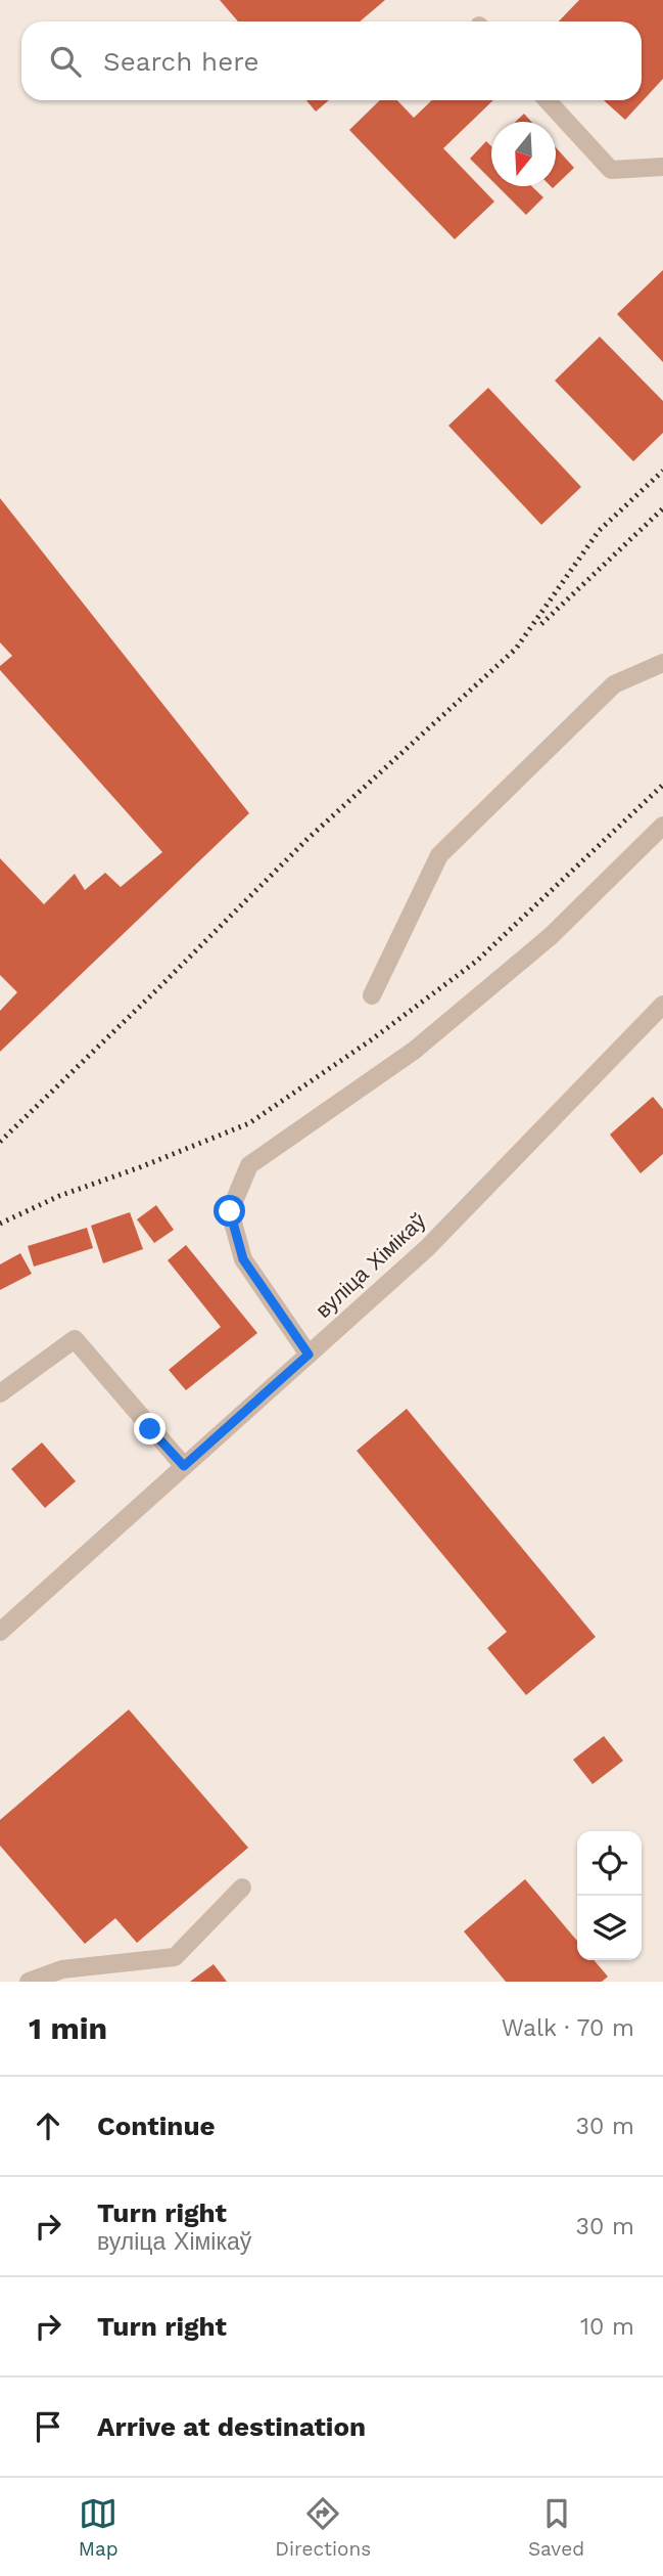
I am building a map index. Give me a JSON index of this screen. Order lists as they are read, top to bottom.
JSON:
{
  "streets": {
    "lane": ["вуліца Хімікаў"]
  },
  "north": "bottom",
  "page": {
    "search": "Search here",
    "heading": ["1 min", "Walk · 70 m"],
    "list": [
      ["Continue", "30 m"],
      ["Turn right", "вуліца Хімікаў", "30 m"],
      ["Turn right", "10 m"],
      "Arrive at destination"
    ],
    "nav": ["Map", "Directions", "Saved"]
  }
}
